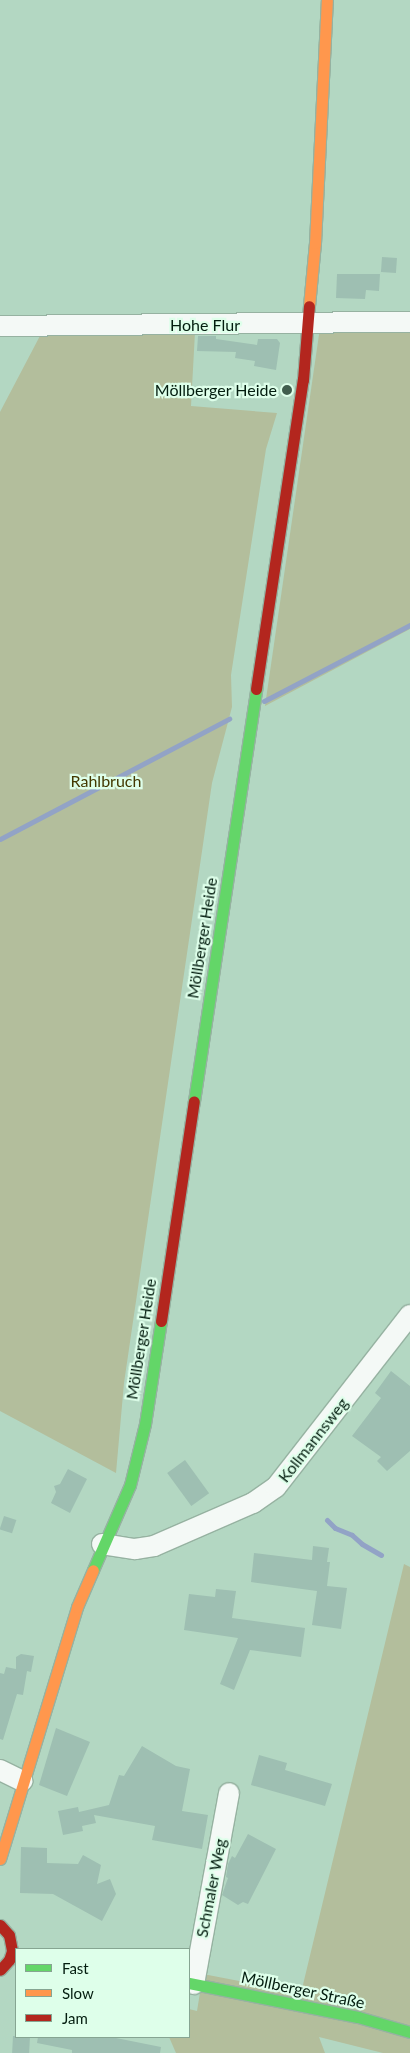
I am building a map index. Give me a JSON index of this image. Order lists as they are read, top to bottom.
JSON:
{
  "streets": {
    "street": [
      "Hohe Flur",
      "Möllberger Heide",
      "Kollmannsweg",
      "Schmaler Weg",
      "Möllberger Straße"
    ]
  },
  "crossings": [
    ["Hohe Flur", "Möllberger Heide"],
    ["Möllberger Heide", "Kollmannsweg"],
    ["Schmaler Weg", "Möllberger Straße"]
  ],
  "parks": ["Rahlbruch"],
  "places": ["Möllberger Heide"],
  "legend": ["Fast", "Slow", "Jam"]
}
